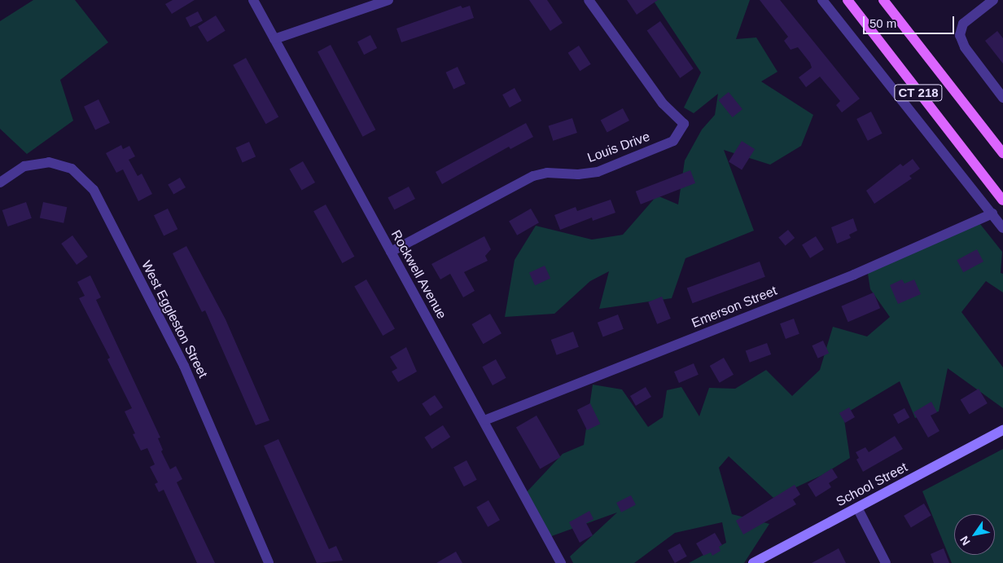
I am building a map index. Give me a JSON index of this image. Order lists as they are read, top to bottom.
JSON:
{
  "streets": {
    "main road": ["CT 218", "School Street"],
    "street": [
      "Louis Drive",
      "Rockwell Avenue",
      "Emerson Street",
      "West Eggleston Street"
    ]
  },
  "crossings": [
    ["Louis Drive", "Rockwell Avenue"],
    ["Rockwell Avenue", "Emerson Street"]
  ],
  "scale_bar": "50 m",
  "north": "bottom left"
}
